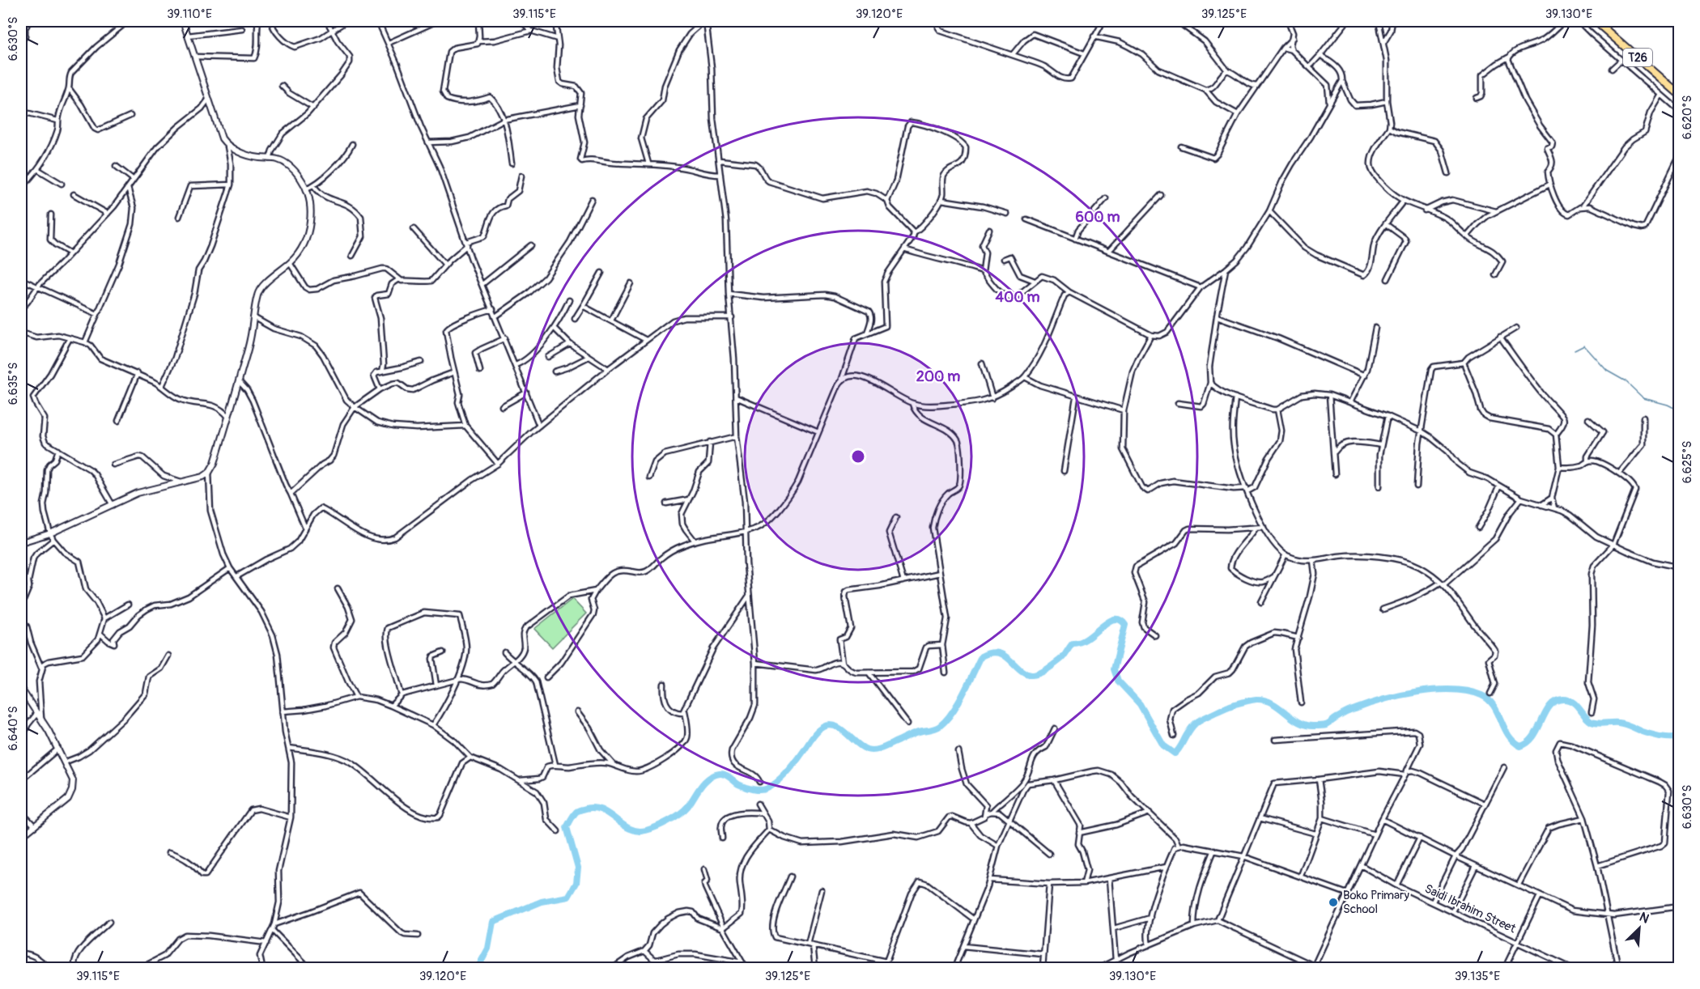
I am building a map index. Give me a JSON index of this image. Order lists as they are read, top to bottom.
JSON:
{
  "streets": {
    "highway": ["T26"],
    "street": ["Saidi Ibrahim Street"]
  },
  "places": ["Boko Primary School"],
  "north": "top right",
  "coordinates": [
    "39.110°E",
    "39.115°E",
    "39.120°E",
    "39.125°E",
    "39.130°E",
    "6.630°S",
    "6.620°S",
    "6.635°S",
    "6.625°S",
    "6.640°S",
    "39.135°E"
  ],
  "rings": ["600 m", "400 m", "200 m"]
}
